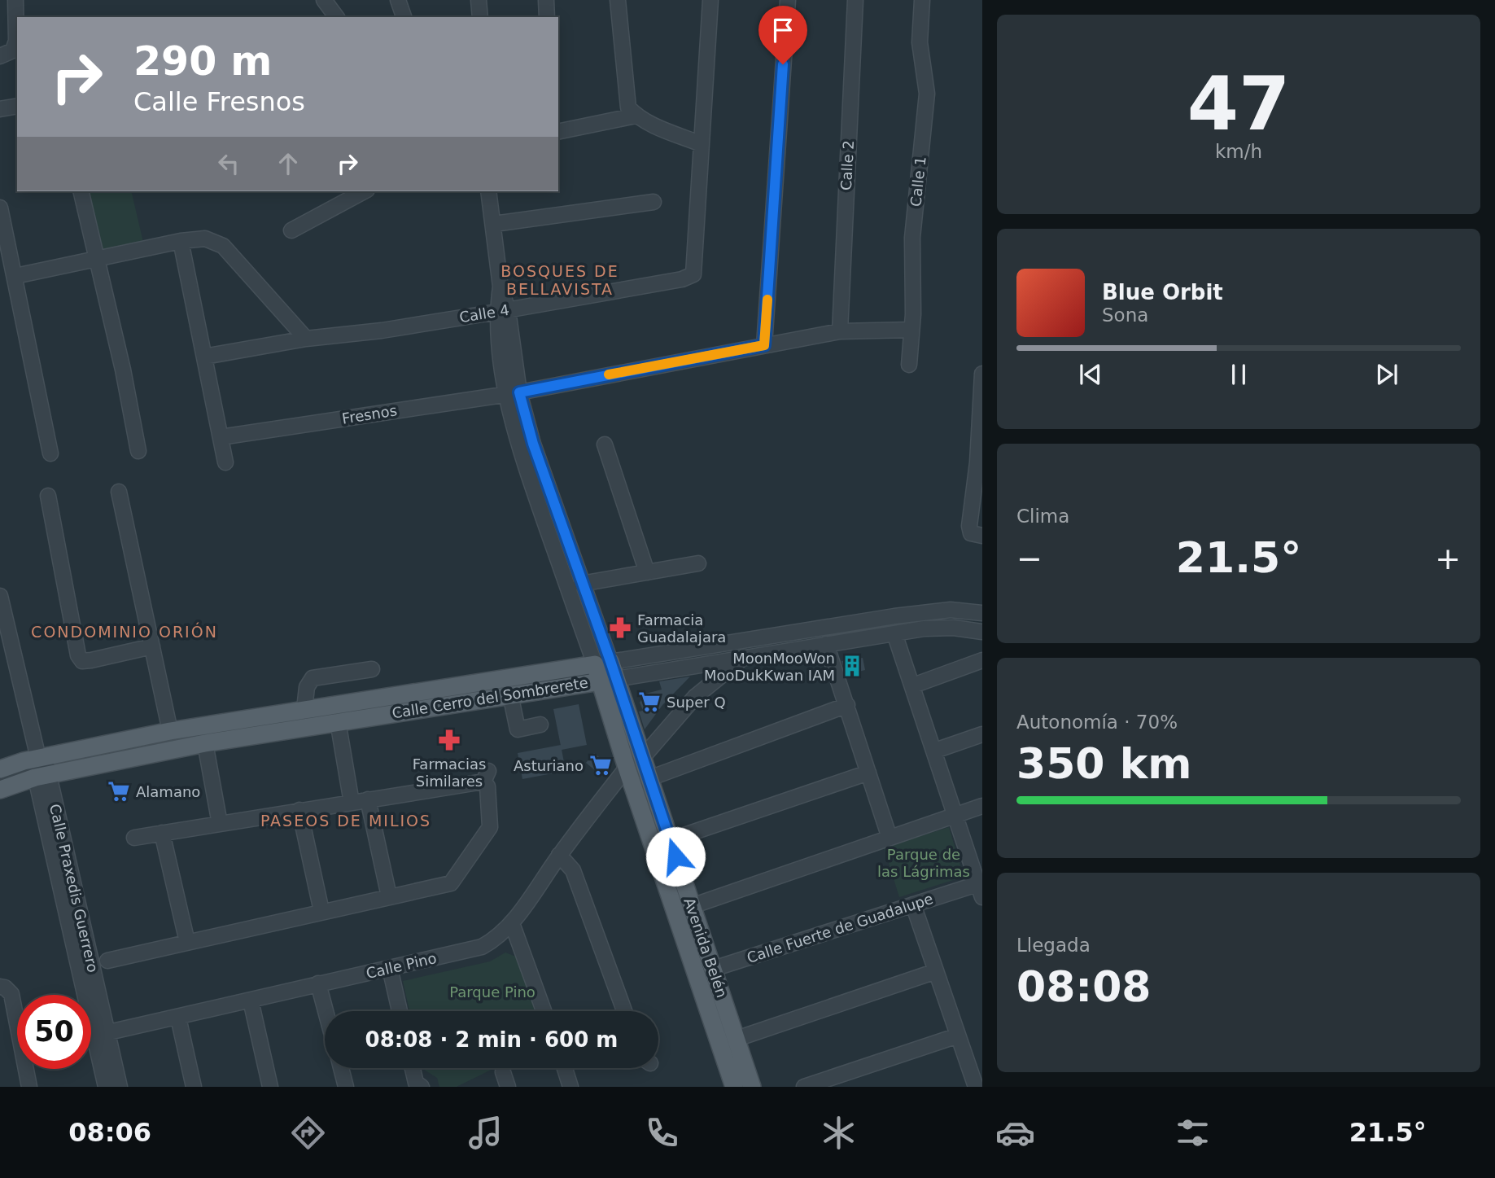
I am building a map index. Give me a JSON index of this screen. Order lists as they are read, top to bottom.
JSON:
{
  "streets": {
    "main road": ["Calle Cerro del Sombrerete", "Avenida Belén"],
    "street": [
      "Calle 2",
      "Calle 1",
      "Calle 4",
      "Fresnos",
      "Calle Praxedis Guerrero",
      "Calle Fuerte de Guadalupe",
      "Calle Pino"
    ]
  },
  "crossings": [
    ["Calle 2", "Fresnos"],
    ["Calle 1", "Fresnos"],
    ["Calle 4", "Avenida Belén"],
    ["Fresnos", "Avenida Belén"],
    ["Calle Cerro del Sombrerete", "Calle Praxedis Guerrero"],
    ["Calle Cerro del Sombrerete", "Avenida Belén"],
    ["Calle Praxedis Guerrero", "Calle Pino"],
    ["Calle Fuerte de Guadalupe", "Avenida Belén"],
    ["Avenida Belén", "Calle Pino"]
  ],
  "districts": ["BOSQUES DE BELLAVISTA", "CONDOMINIO ORIÓN", "PASEOS DE MILIOS"],
  "parks": ["Parque de las Lágrimas", "Parque Pino"],
  "places": {
    "pharmacy": ["Farmacia Guadalajara", "Farmacias Similares"],
    "building": ["MoonMooWon MooDukKwan IAM"],
    "supermarket": ["Super Q", "Asturiano", "Alamano"]
  },
  "page": {
    "tile": [
      ["47", "km/h"],
      "Clima",
      ["Autonomía · 70%", "350 km"],
      ["Llegada", "08:08"]
    ],
    "turn": ["290 m", "Calle Fresnos"],
    "song": ["Blue Orbit", "Sona"],
    "heat": ["−", "21.5°", "+"],
    "limit": "50",
    "trip": "08:08 · 2 min · 600 m",
    "tabs": ["08:06", "21.5°"]
  }
}
